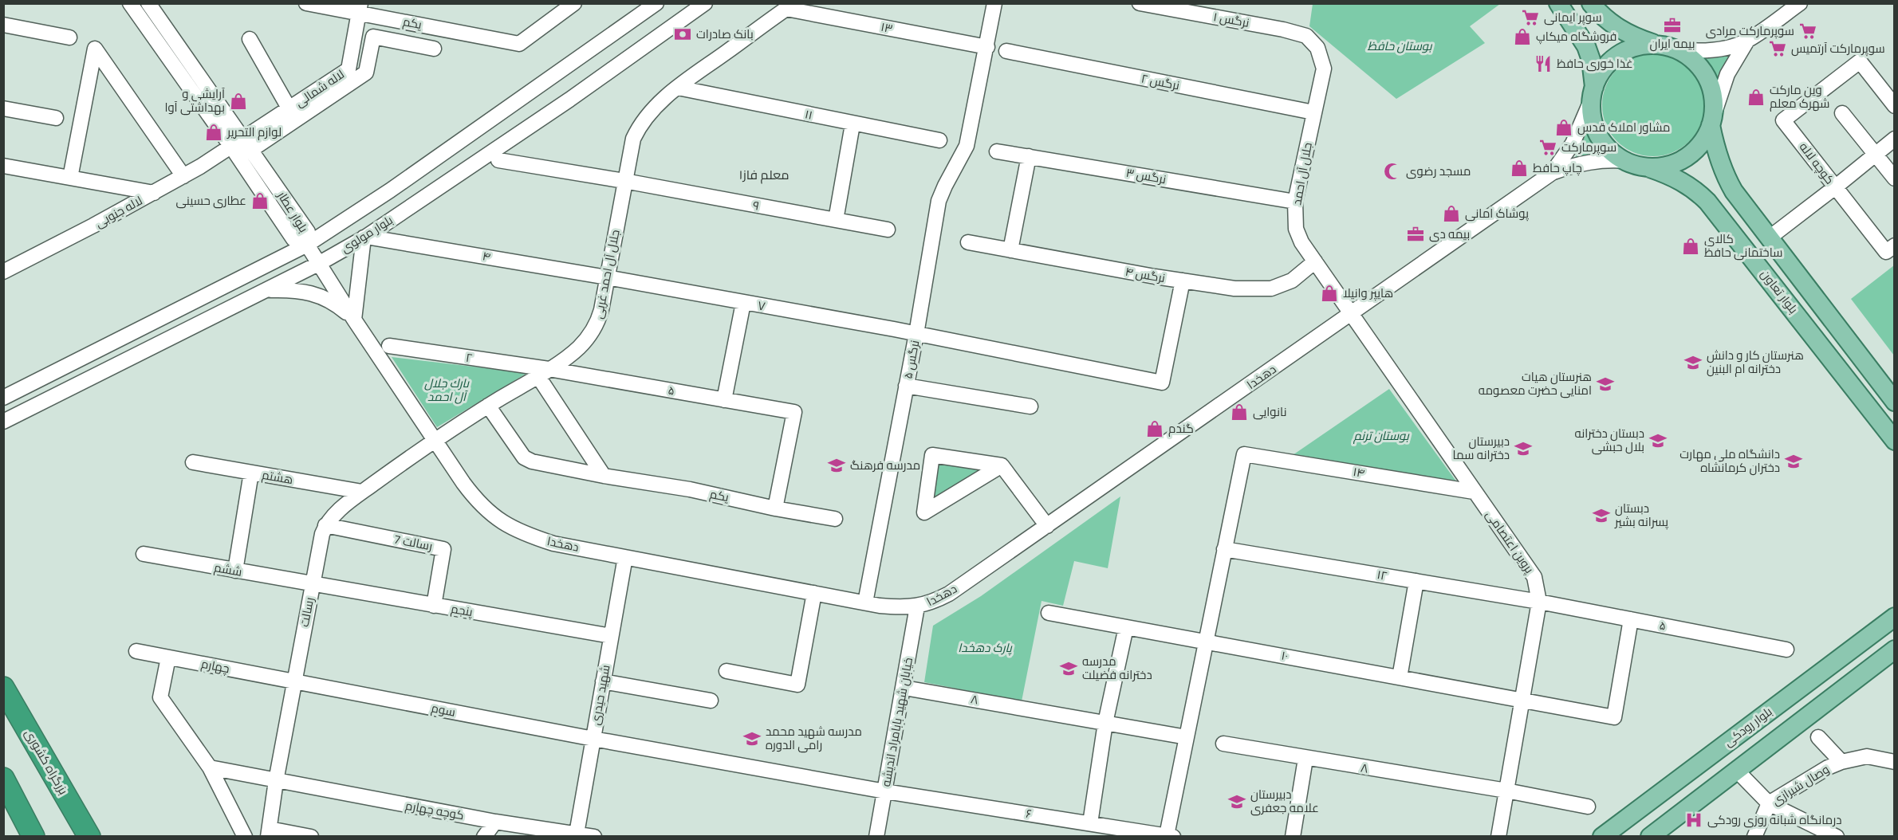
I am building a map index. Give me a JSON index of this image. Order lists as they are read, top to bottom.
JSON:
{
  "streets": {
    "highway": ["بزرگراه کشوری"],
    "main road": ["بلوار تعاون", "بلوار رودکی"],
    "street": [
      "نرگس ۱",
      "یکم",
      "۱۳",
      "نرگس ۲",
      "لاله شمالی",
      "۱۱",
      "کوچه لاله",
      "جلال آل احمد",
      "نرگس ۳",
      "۹",
      "لاله جنوبی",
      "بلوار عطار",
      "بلوار مولوی",
      "۴",
      "جلال آل احمد غربی",
      "نرگس ۴",
      "۷",
      "۲",
      "نرگس ۵",
      "دهخدا",
      "۵",
      "۱۴",
      "هشتم",
      "پروین اعتصامی",
      "رسالت 7",
      "ششم",
      "۱۲",
      "پنجم",
      "رسالت",
      "۱۰",
      "چهارم",
      "شهید حیدری",
      "۸",
      "سوم",
      "خیابان شهید بابامراد اندیشه",
      "وصال شیرازی",
      "کوچه چهارم",
      "۶"
    ]
  },
  "crossings": [
    ["نرگس ۱", "جلال آل احمد"],
    ["یکم", "لاله شمالی"],
    ["یکم", "جلال آل احمد غربی"],
    ["یکم", "۵"],
    ["۱۳", "جلال آل احمد غربی"],
    ["نرگس ۲", "جلال آل احمد"],
    ["لاله شمالی", "لاله جنوبی"],
    ["لاله شمالی", "بلوار عطار"],
    ["۱۱", "جلال آل احمد غربی"],
    ["کوچه لاله", "بلوار تعاون"],
    ["جلال آل احمد", "نرگس ۳"],
    ["جلال آل احمد", "نرگس ۴"],
    ["جلال آل احمد", "دهخدا"],
    ["جلال آل احمد", "پروین اعتصامی"],
    ["۹", "جلال آل احمد غربی"],
    ["لاله جنوبی", "بلوار عطار"],
    ["بلوار عطار", "بلوار مولوی"],
    ["بلوار عطار", "دهخدا"],
    ["بلوار مولوی", "۴"],
    ["بلوار مولوی", "دهخدا"],
    ["۴", "جلال آل احمد غربی"],
    ["۴", "۷"],
    ["جلال آل احمد غربی", "۷"],
    ["جلال آل احمد غربی", "۲"],
    ["جلال آل احمد غربی", "دهخدا"],
    ["جلال آل احمد غربی", "۵"],
    ["جلال آل احمد غربی", "رسالت"],
    ["نرگس ۴", "نرگس ۵"],
    ["۷", "نرگس ۵"],
    ["۲", "۵"],
    ["نرگس ۵", "دهخدا"],
    ["دهخدا", "پروین اعتصامی"],
    ["دهخدا", "رسالت"],
    ["دهخدا", "شهید حیدری"],
    ["دهخدا", "خیابان شهید بابامراد اندیشه"],
    ["۵", "پروین اعتصامی"],
    ["۵", "۱۲"],
    ["۵", "۱۰"],
    ["۱۴", "پروین اعتصامی"],
    ["۱۴", "۱۲"],
    ["هشتم", "رسالت"],
    ["پروین اعتصامی", "۱۲"],
    ["پروین اعتصامی", "۱۰"],
    ["پروین اعتصامی", "۸"],
    ["رسالت 7", "پنجم"],
    ["رسالت 7", "رسالت"],
    ["ششم", "پنجم"],
    ["ششم", "رسالت"],
    ["پنجم", "رسالت"],
    ["پنجم", "شهید حیدری"],
    ["رسالت", "چهارم"],
    ["رسالت", "سوم"],
    ["رسالت", "کوچه چهارم"],
    ["چهارم", "سوم"],
    ["شهید حیدری", "سوم"],
    ["شهید حیدری", "کوچه چهارم"],
    ["۸", "خیابان شهید بابامراد اندیشه"],
    ["سوم", "خیابان شهید بابامراد اندیشه"],
    ["سوم", "۶"],
    ["خیابان شهید بابامراد اندیشه", "۶"]
  ],
  "districts": ["معلم فاز۱"],
  "parks": [
    "بوستان حافظ",
    "پارك جلال آل احمد",
    "بوستان ترنم",
    "پارک دهخدا"
  ],
  "places": {
    "supermarket": [
      "سوپر ایمانی",
      "سوپرمارکت مرادی",
      "سوپرمارکت آرتمیس",
      "سوپرمارکت"
    ],
    "office": ["بیمه ایران", "بیمه دی"],
    "bank": ["بانک صادرات"],
    "shop": [
      "فروشگاه میکاپ",
      "وین مارکت شهرک معلم",
      "آرایشی و بهداشتی آوا",
      "مشاور املاک قدس",
      "لوازم التحریر",
      "چاپ حافط",
      "عطاری حسینی",
      "پوشاک امانی",
      "کالای ساختمانی حافظ",
      "هایپر وانیلا",
      "نانوایی",
      "گندم"
    ],
    "restaurant": ["غذا خوری حافظ"],
    "mosque": ["مسجد رضوی"],
    "school or university": [
      "هنرستان کار و دانش دخترانه ام البنین",
      "هنرستان هیات امنایی حضرت معصومه",
      "دبستان دخترانه بلال حبشی",
      "دبیرستان دخترانه سما",
      "دانشگاه ملی مهارت دختران کرمانشاه",
      "مدرسه فرهنگ",
      "دبستان پسرانه بشير",
      "مدرسه دخترانه فضيلت",
      "مدرسه شهید محمد رامی الدوره",
      "دبیرستان علامه جعفری"
    ],
    "hospital": ["درمانگاه شبانه روزی رودکی"]
  }
}
